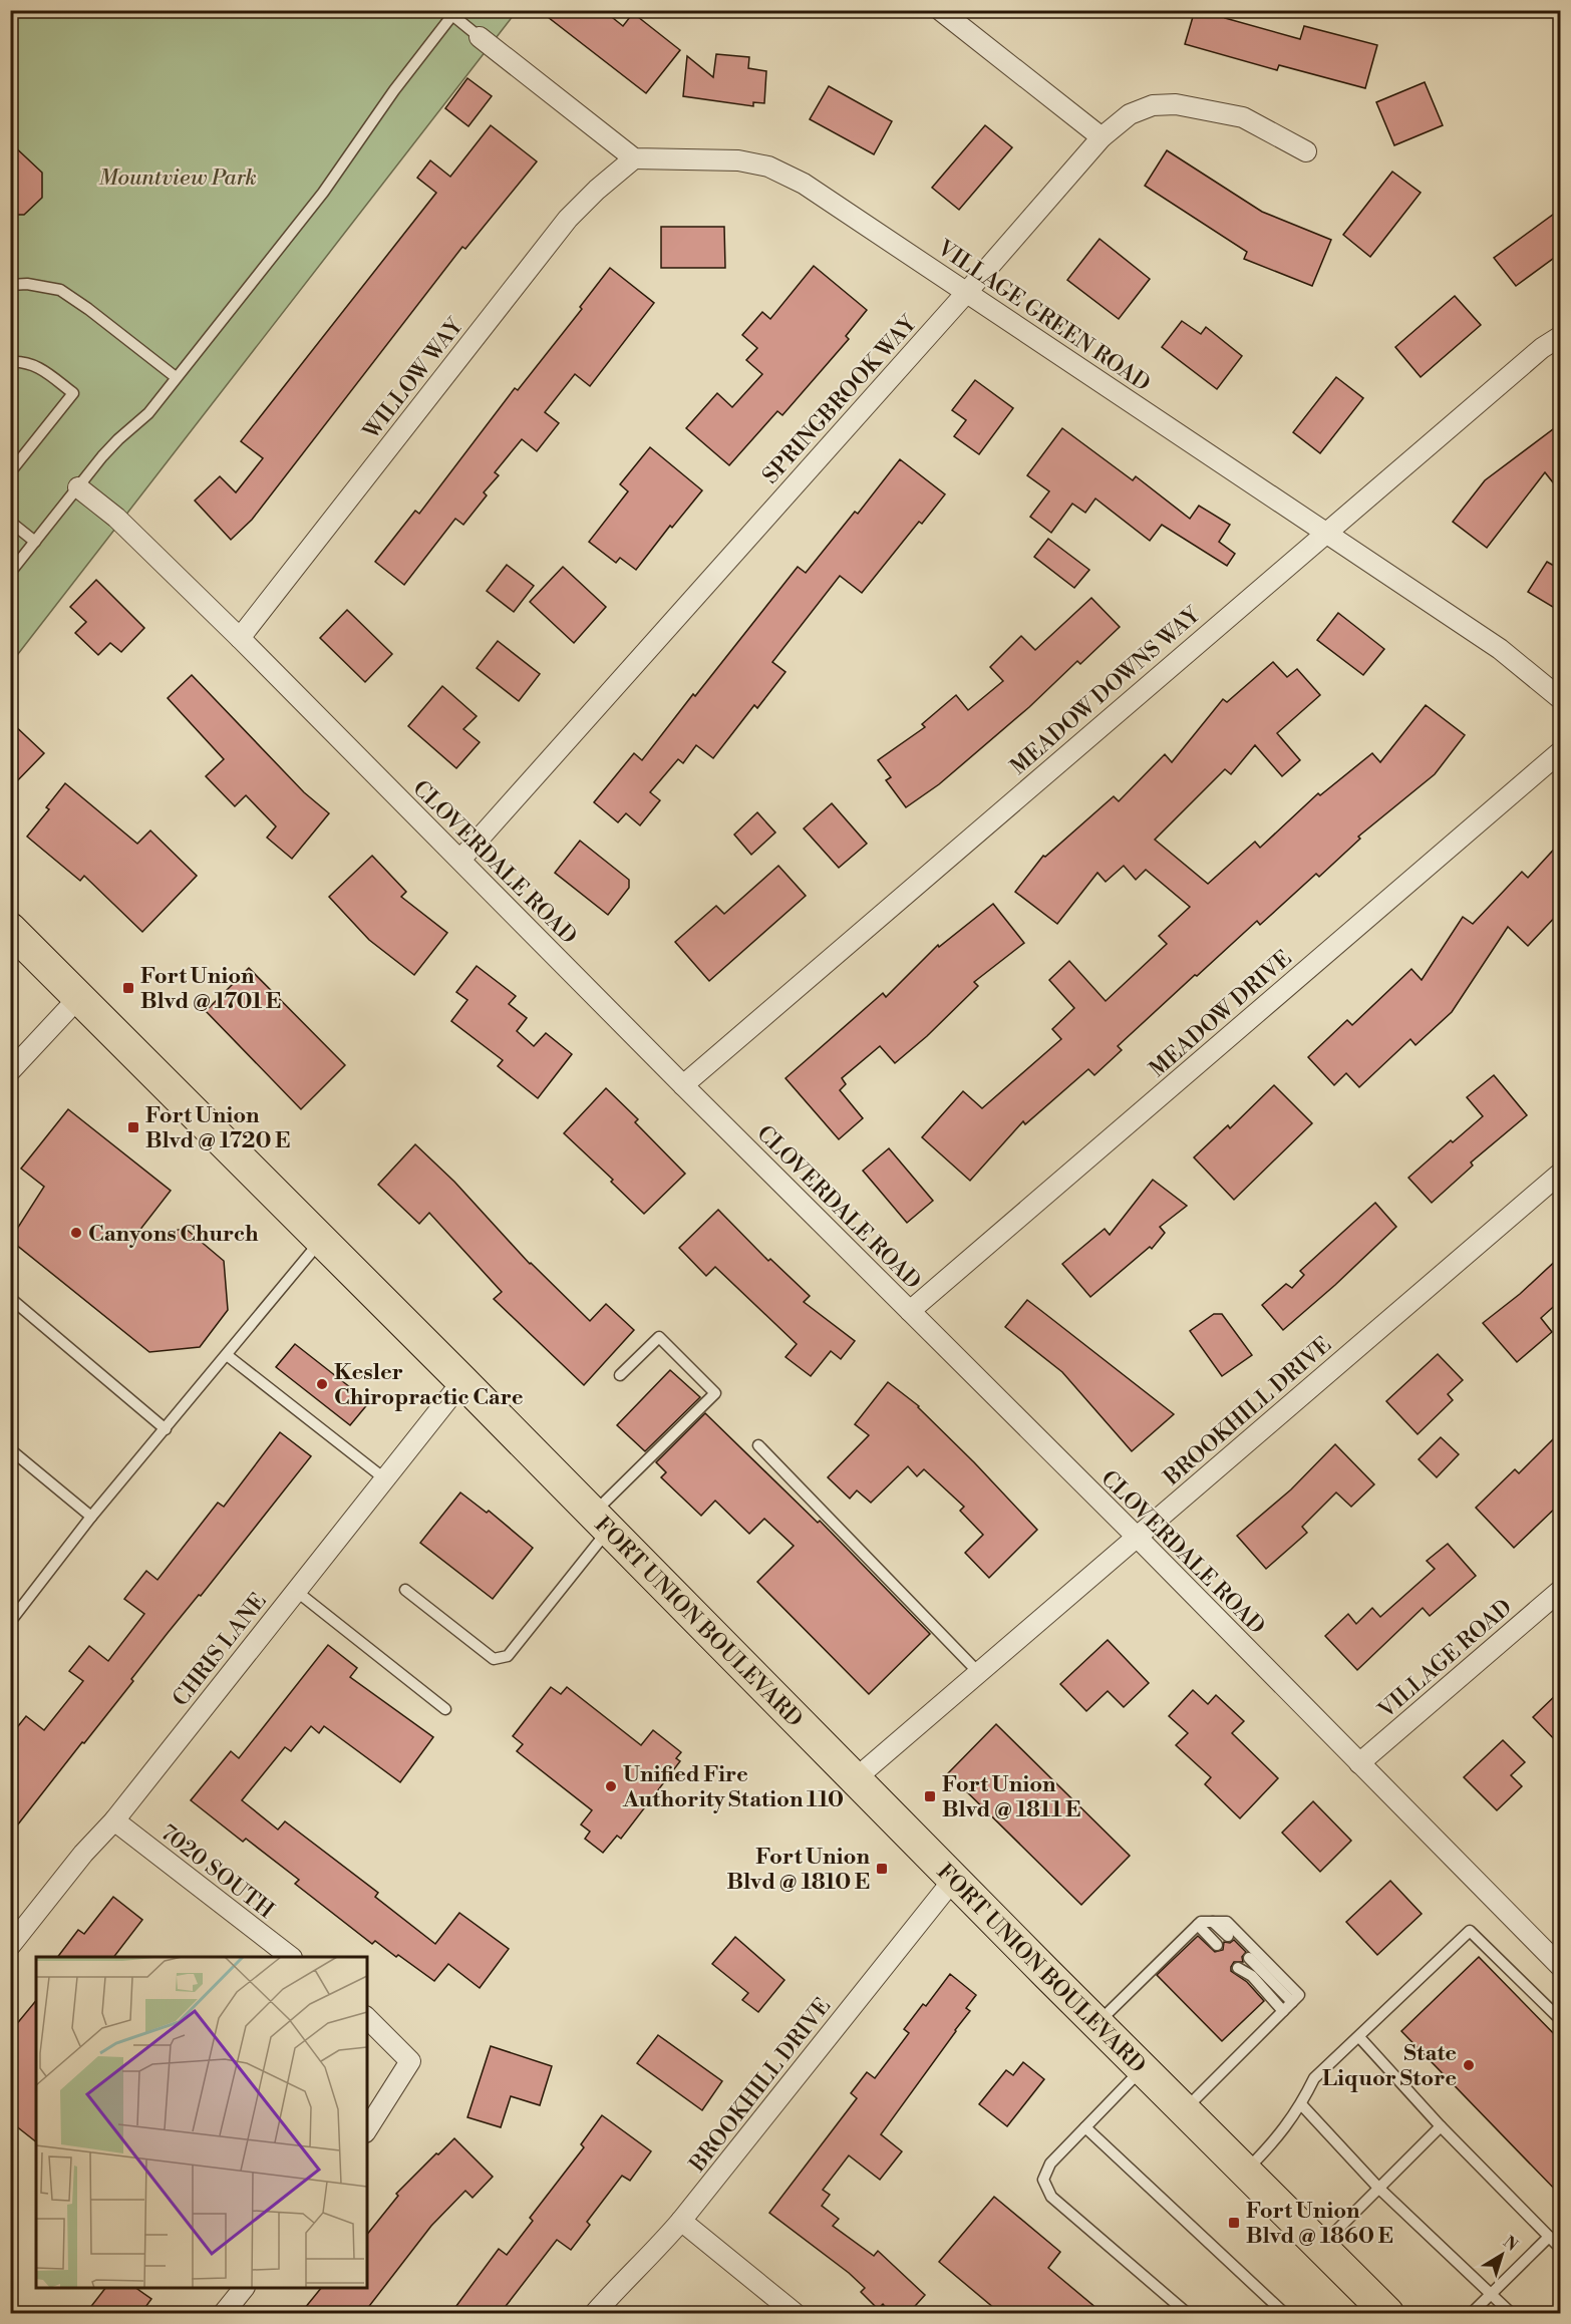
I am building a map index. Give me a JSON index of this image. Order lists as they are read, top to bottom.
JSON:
{
  "streets": {
    "main road": ["FORT UNION BOULEVARD"],
    "street": [
      "VILLAGE GREEN ROAD",
      "WILLOW WAY",
      "SPRINGBROOK WAY",
      "MEADOW DOWNS WAY",
      "CLOVERDALE ROAD",
      "MEADOW DRIVE",
      "BROOKHILL DRIVE",
      "CHRIS LANE",
      "VILLAGE ROAD",
      "7020 SOUTH"
    ]
  },
  "crossings": [
    ["VILLAGE GREEN ROAD", "WILLOW WAY"],
    ["VILLAGE GREEN ROAD", "SPRINGBROOK WAY"],
    ["VILLAGE GREEN ROAD", "MEADOW DOWNS WAY"],
    ["WILLOW WAY", "CLOVERDALE ROAD"],
    ["SPRINGBROOK WAY", "CLOVERDALE ROAD"],
    ["MEADOW DOWNS WAY", "CLOVERDALE ROAD"],
    ["CLOVERDALE ROAD", "MEADOW DRIVE"],
    ["CLOVERDALE ROAD", "BROOKHILL DRIVE"],
    ["CLOVERDALE ROAD", "VILLAGE ROAD"],
    ["BROOKHILL DRIVE", "FORT UNION BOULEVARD"],
    ["FORT UNION BOULEVARD", "CHRIS LANE"],
    ["CHRIS LANE", "7020 SOUTH"]
  ],
  "parks": ["Mountview Park"],
  "places": {
    "transit": [
      "Fort Union Blvd @ 1701 E",
      "Fort Union Blvd @ 1720 E",
      "Fort Union Blvd @ 1811 E",
      "Fort Union Blvd @ 1810 E",
      "Fort Union Blvd @ 1860 E"
    ],
    "other": [
      "Canyons Church",
      "Kesler Chiropractic Care",
      "Unified Fire Authority Station 110",
      "State Liquor Store"
    ]
  },
  "north": "top right"
}
